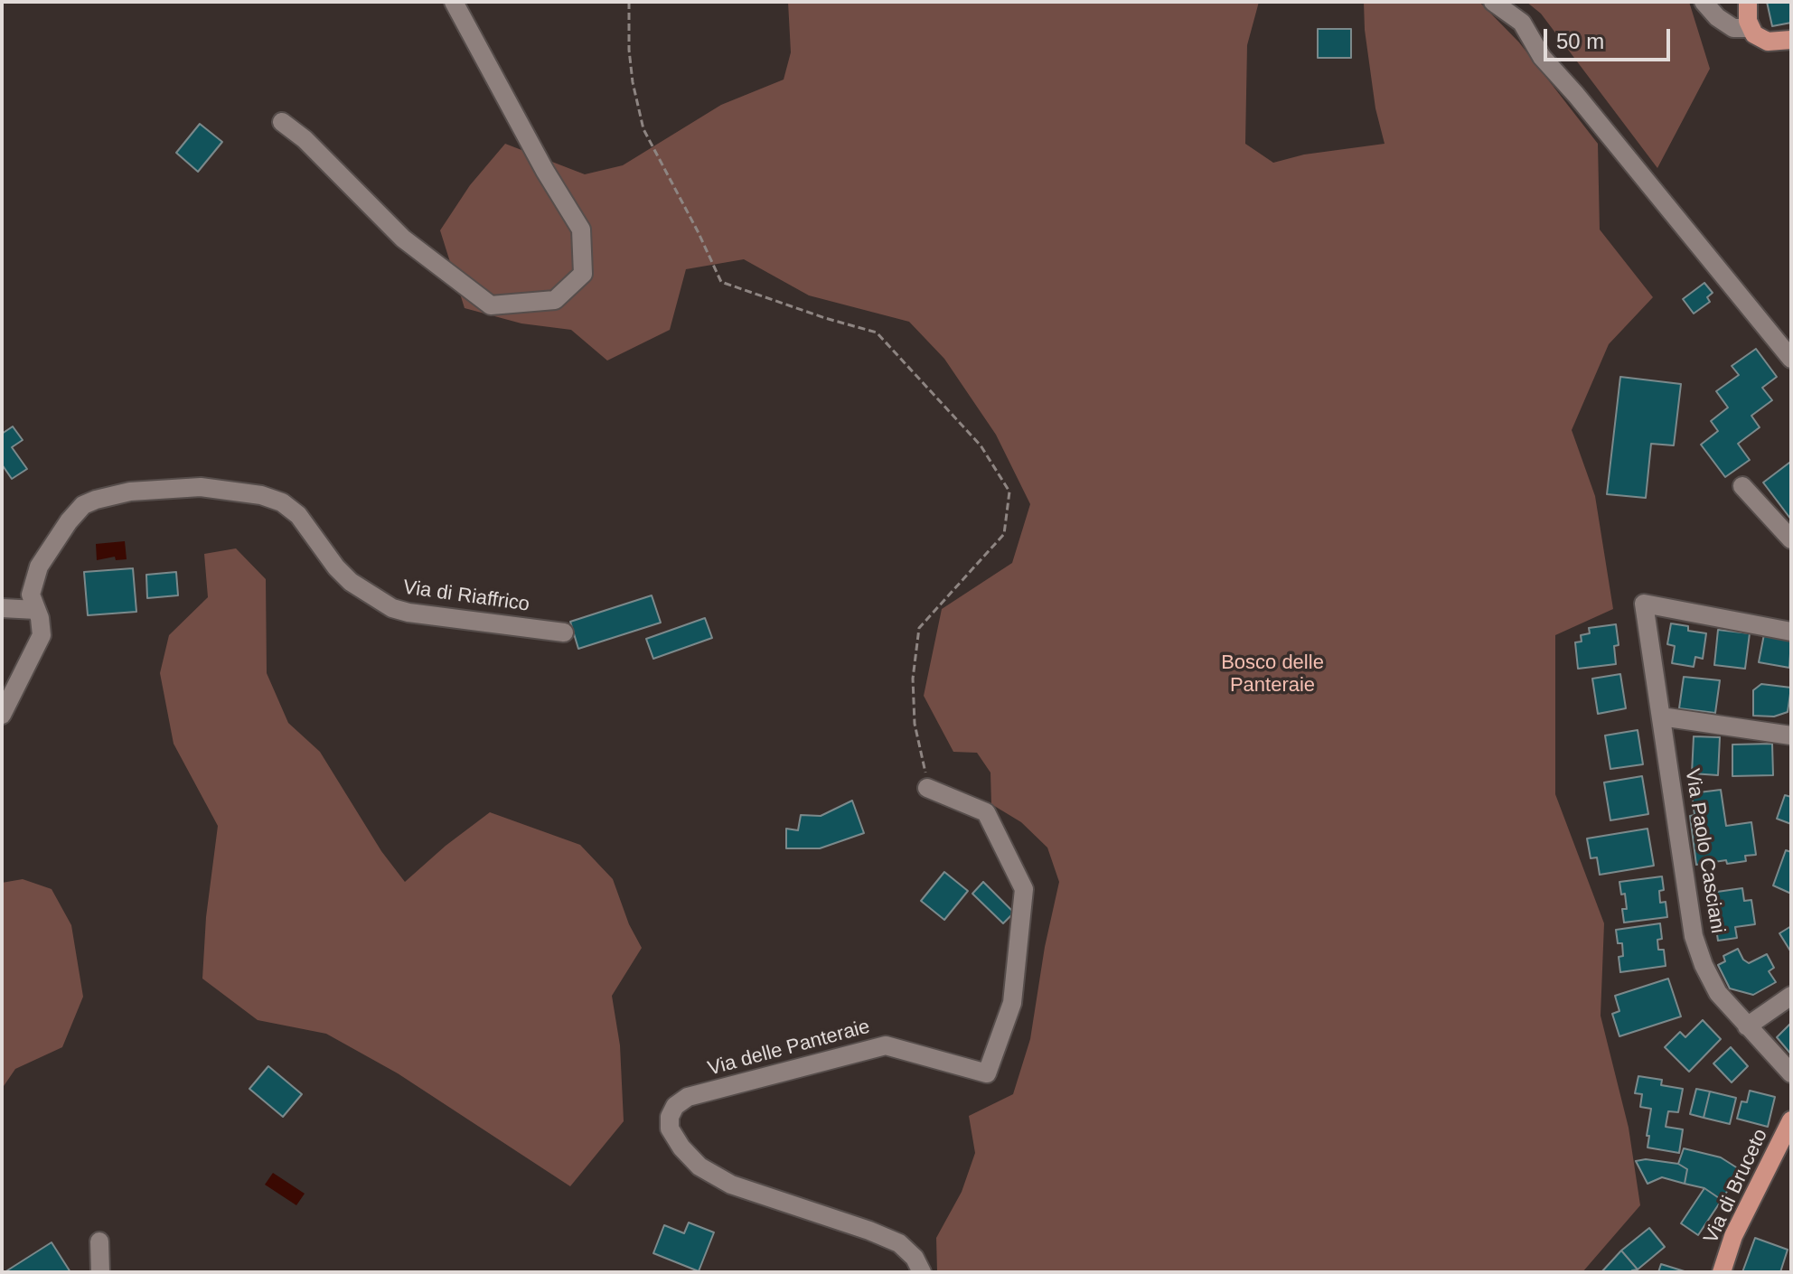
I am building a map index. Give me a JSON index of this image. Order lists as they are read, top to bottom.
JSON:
{
  "streets": {
    "main road": ["Via di Bruceto"],
    "street": ["Via di Riaffrico", "Via Paolo Casciani", "Via delle Panteraie"]
  },
  "parks": ["Bosco delle Panteraie"],
  "scale_bar": "50 m"
}
